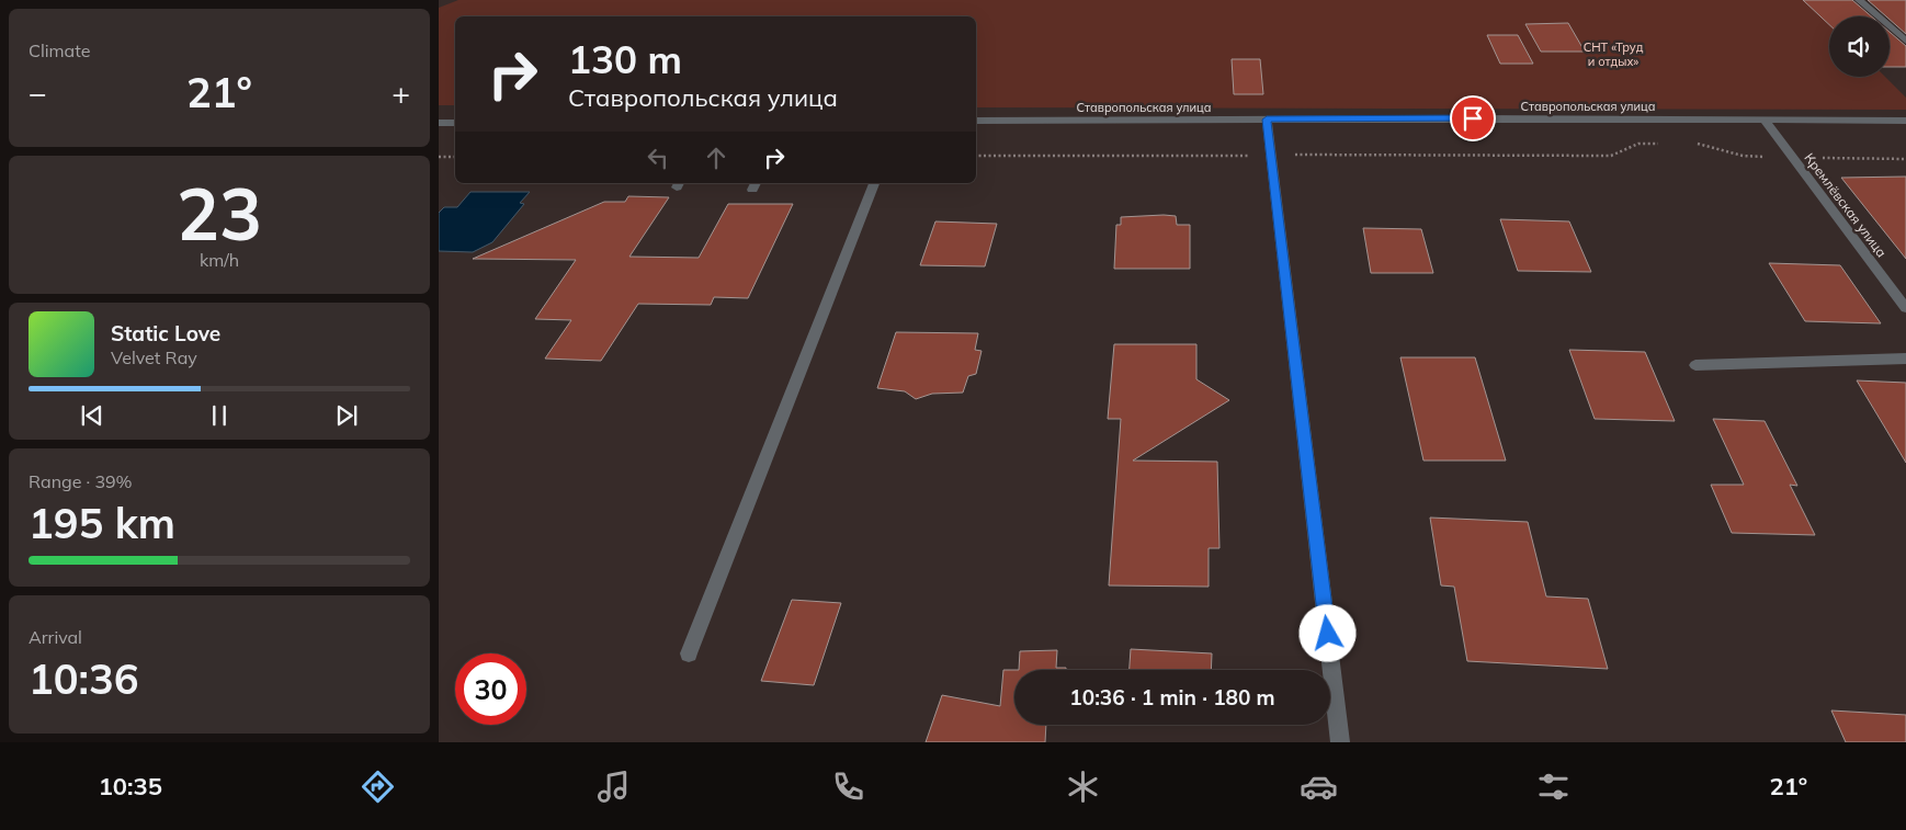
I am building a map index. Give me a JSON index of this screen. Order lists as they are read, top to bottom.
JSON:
{
  "streets": {
    "street": ["Ставропольская улица", "Кремлёвская улица"]
  },
  "crossings": [
    ["Ставропольская улица", "Кремлёвская улица"]
  ],
  "parks": ["СНТ «Труд и отдых»"],
  "page": {
    "tile": [
      "Climate",
      ["23", "km/h"],
      ["Range · 39%", "195 km"],
      ["Arrival", "10:36"]
    ],
    "turn": ["130 m", "Ставропольская улица"],
    "heat": ["−", "21°", "+"],
    "song": ["Static Love", "Velvet Ray"],
    "limit": "30",
    "trip": "10:36 · 1 min · 180 m",
    "tabs": ["10:35", "21°"]
  }
}
